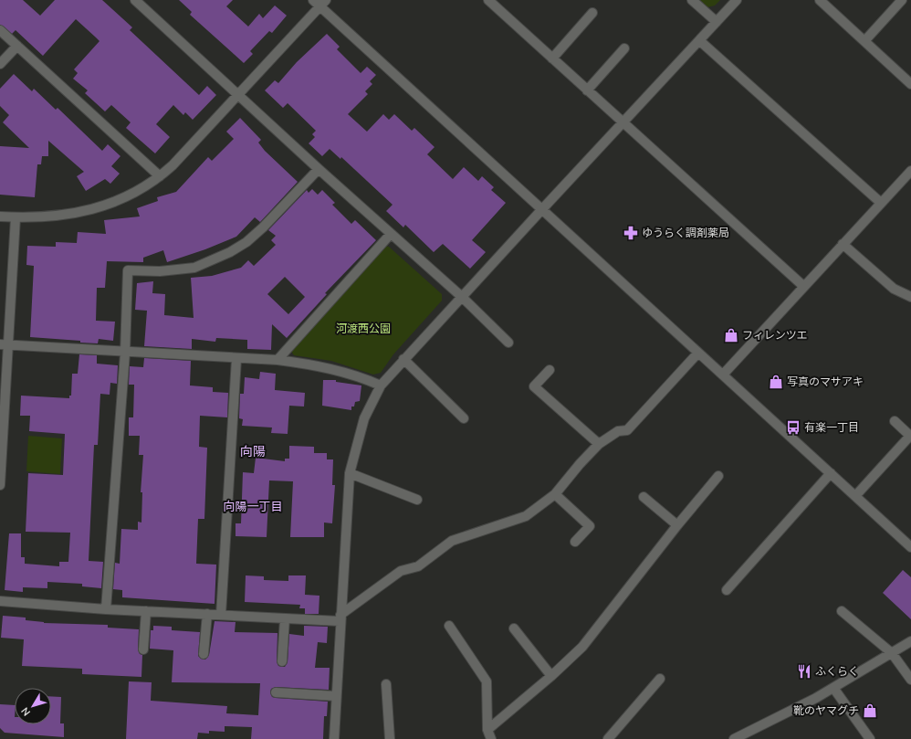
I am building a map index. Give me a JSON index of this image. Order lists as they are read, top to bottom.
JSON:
{
  "districts": ["向陽", "向陽一丁目"],
  "parks": ["河渡西公園"],
  "places": {
    "pharmacy": ["ゆうらく調剤薬局"],
    "shop": ["フィレンツエ", "写真のマサアキ", "靴のヤマグチ"],
    "bus stop": ["有楽一丁目"],
    "restaurant": ["ふくらく"]
  },
  "north": "bottom left"
}
